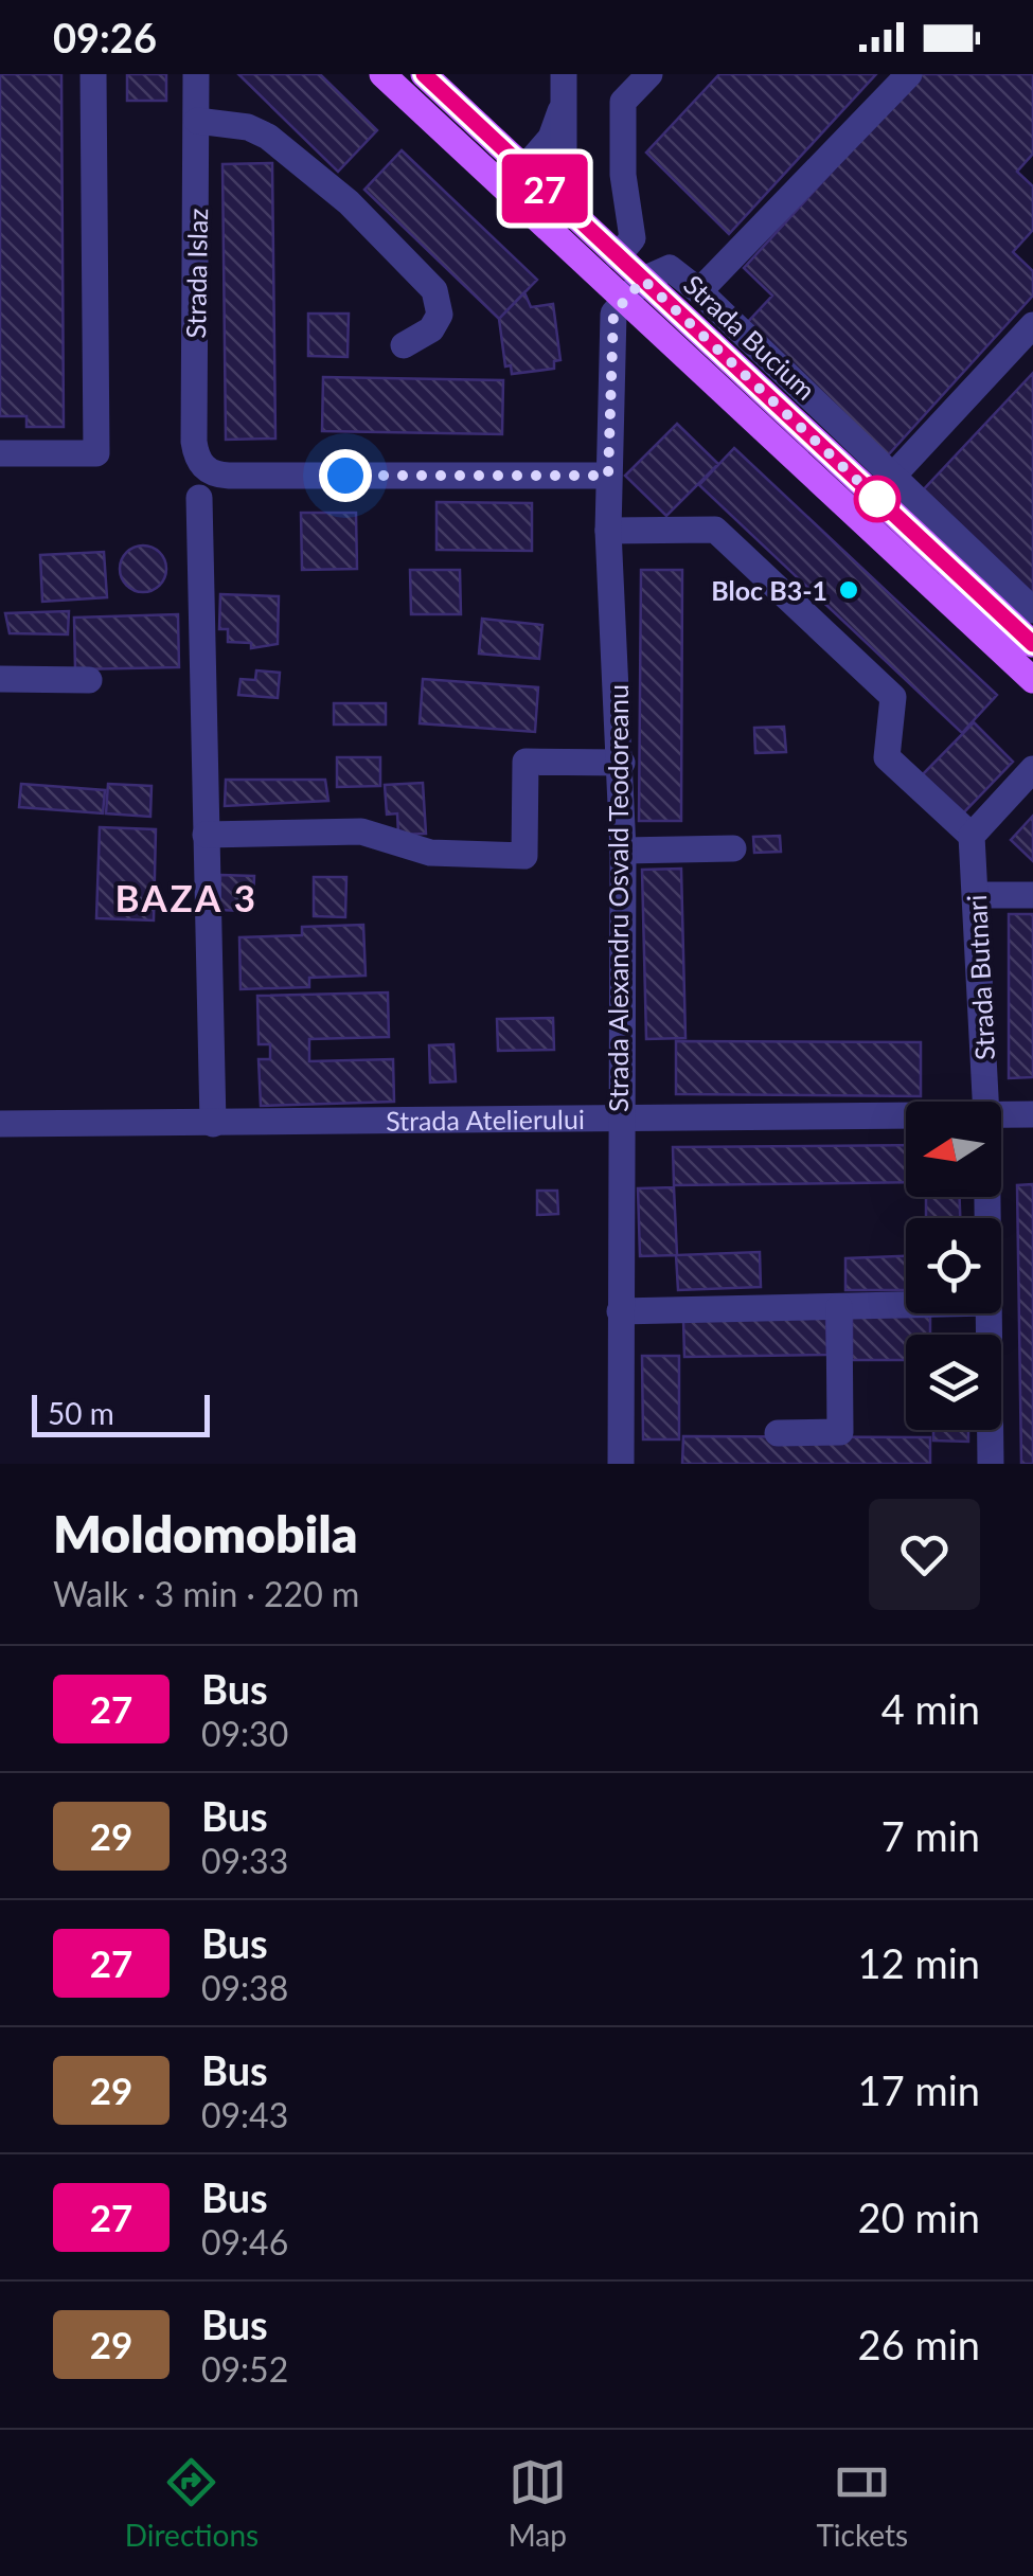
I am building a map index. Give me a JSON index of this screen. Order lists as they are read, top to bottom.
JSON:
{
  "streets": {
    "main road": ["Strada Bucium"],
    "street": [
      "Strada Islaz",
      "Strada Alexandru Osvald Teodoreanu",
      "Strada Butnari",
      "Strada Atelierului"
    ]
  },
  "crossings": [
    ["Strada Islaz", "Strada Alexandru Osvald Teodoreanu"],
    ["Strada Bucium", "Strada Alexandru Osvald Teodoreanu"],
    ["Strada Alexandru Osvald Teodoreanu", "Strada Atelierului"]
  ],
  "districts": ["BAZA 3"],
  "places": ["Bloc B3-1"],
  "lines": ["bus line 27"],
  "scale_bar": "50 m",
  "north": "left",
  "page": {
    "status": "09:26",
    "on_map": "27",
    "scale": "50 m",
    "heading": ["Moldomobila", "Walk · 3 min · 220 m"],
    "list": [
      {
        "mark": "27",
        "name": "Bus",
        "note": "09:30",
        "value": "4 min"
      },
      {
        "mark": "29",
        "name": "Bus",
        "note": "09:33",
        "value": "7 min"
      },
      {
        "mark": "27",
        "name": "Bus",
        "note": "09:38",
        "value": "12 min"
      },
      {
        "mark": "29",
        "name": "Bus",
        "note": "09:43",
        "value": "17 min"
      },
      {
        "mark": "27",
        "name": "Bus",
        "note": "09:46",
        "value": "20 min"
      },
      {
        "mark": "29",
        "name": "Bus",
        "note": "09:52",
        "value": "26 min"
      }
    ],
    "tabs": ["Directions", "Map", "Tickets"]
  }
}
